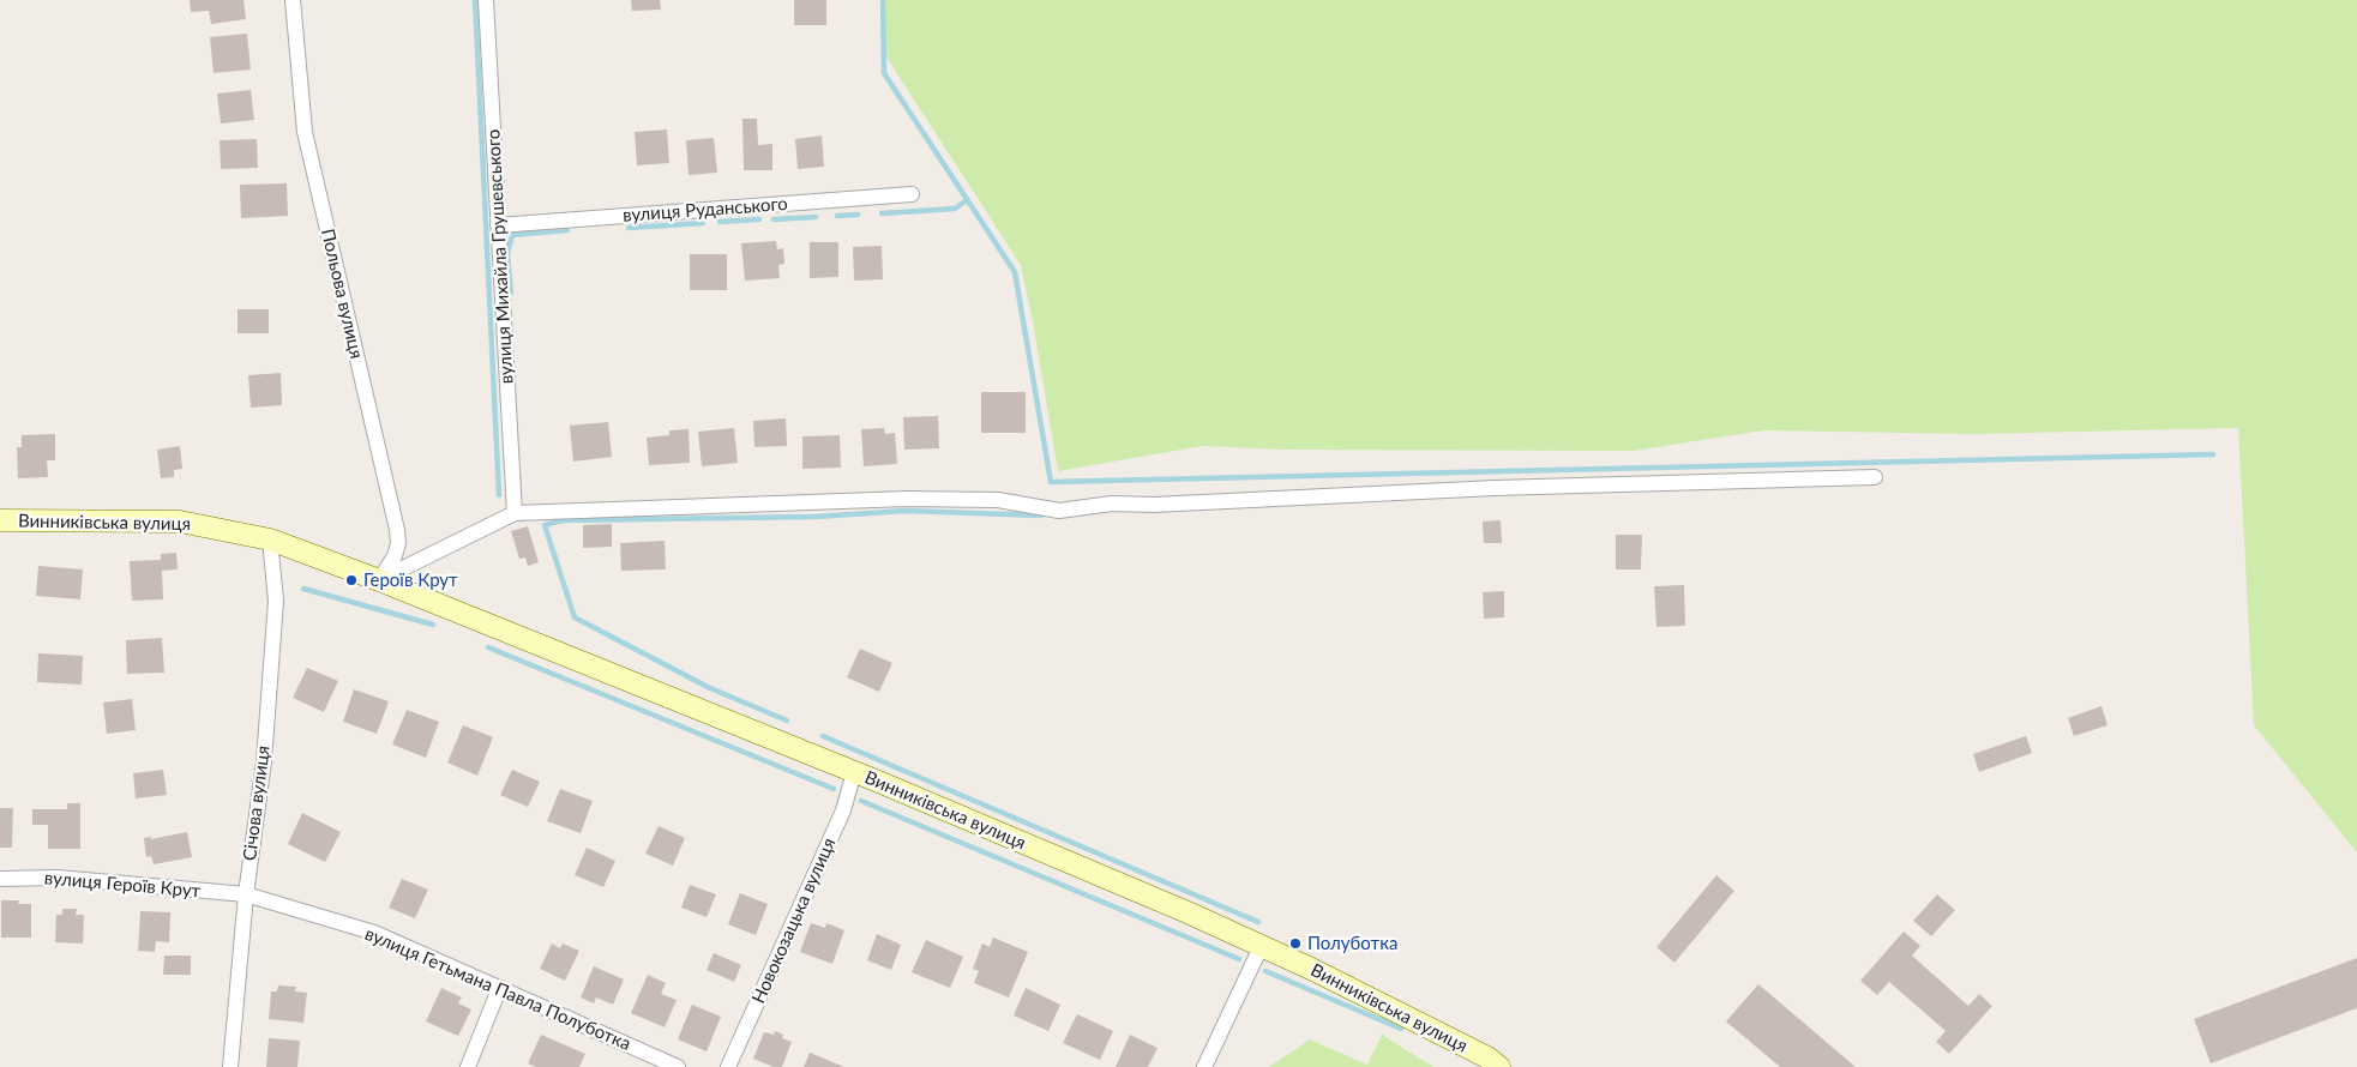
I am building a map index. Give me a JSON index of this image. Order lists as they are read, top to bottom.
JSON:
{
  "streets": {
    "main road": ["Винниківська вулиця"],
    "street": [
      "вулиця Руданського",
      "вулиця Михайла Грушевського",
      "Польова вулиця",
      "Січова вулиця",
      "вулиця Героїв Крут",
      "Новокозацька вулиця",
      "вулиця Гетьмана Павла Полуботка"
    ]
  },
  "crossings": [
    ["вулиця Руданського", "вулиця Михайла Грушевського"],
    ["Польова вулиця", "Винниківська вулиця"],
    ["Винниківська вулиця", "Січова вулиця"],
    ["Винниківська вулиця", "Новокозацька вулиця"],
    ["Січова вулиця", "вулиця Героїв Крут"],
    ["Січова вулиця", "вулиця Гетьмана Павла Полуботка"],
    ["вулиця Героїв Крут", "вулиця Гетьмана Павла Полуботка"]
  ],
  "places": ["Героїв Крут", "Полуботка"]
}
